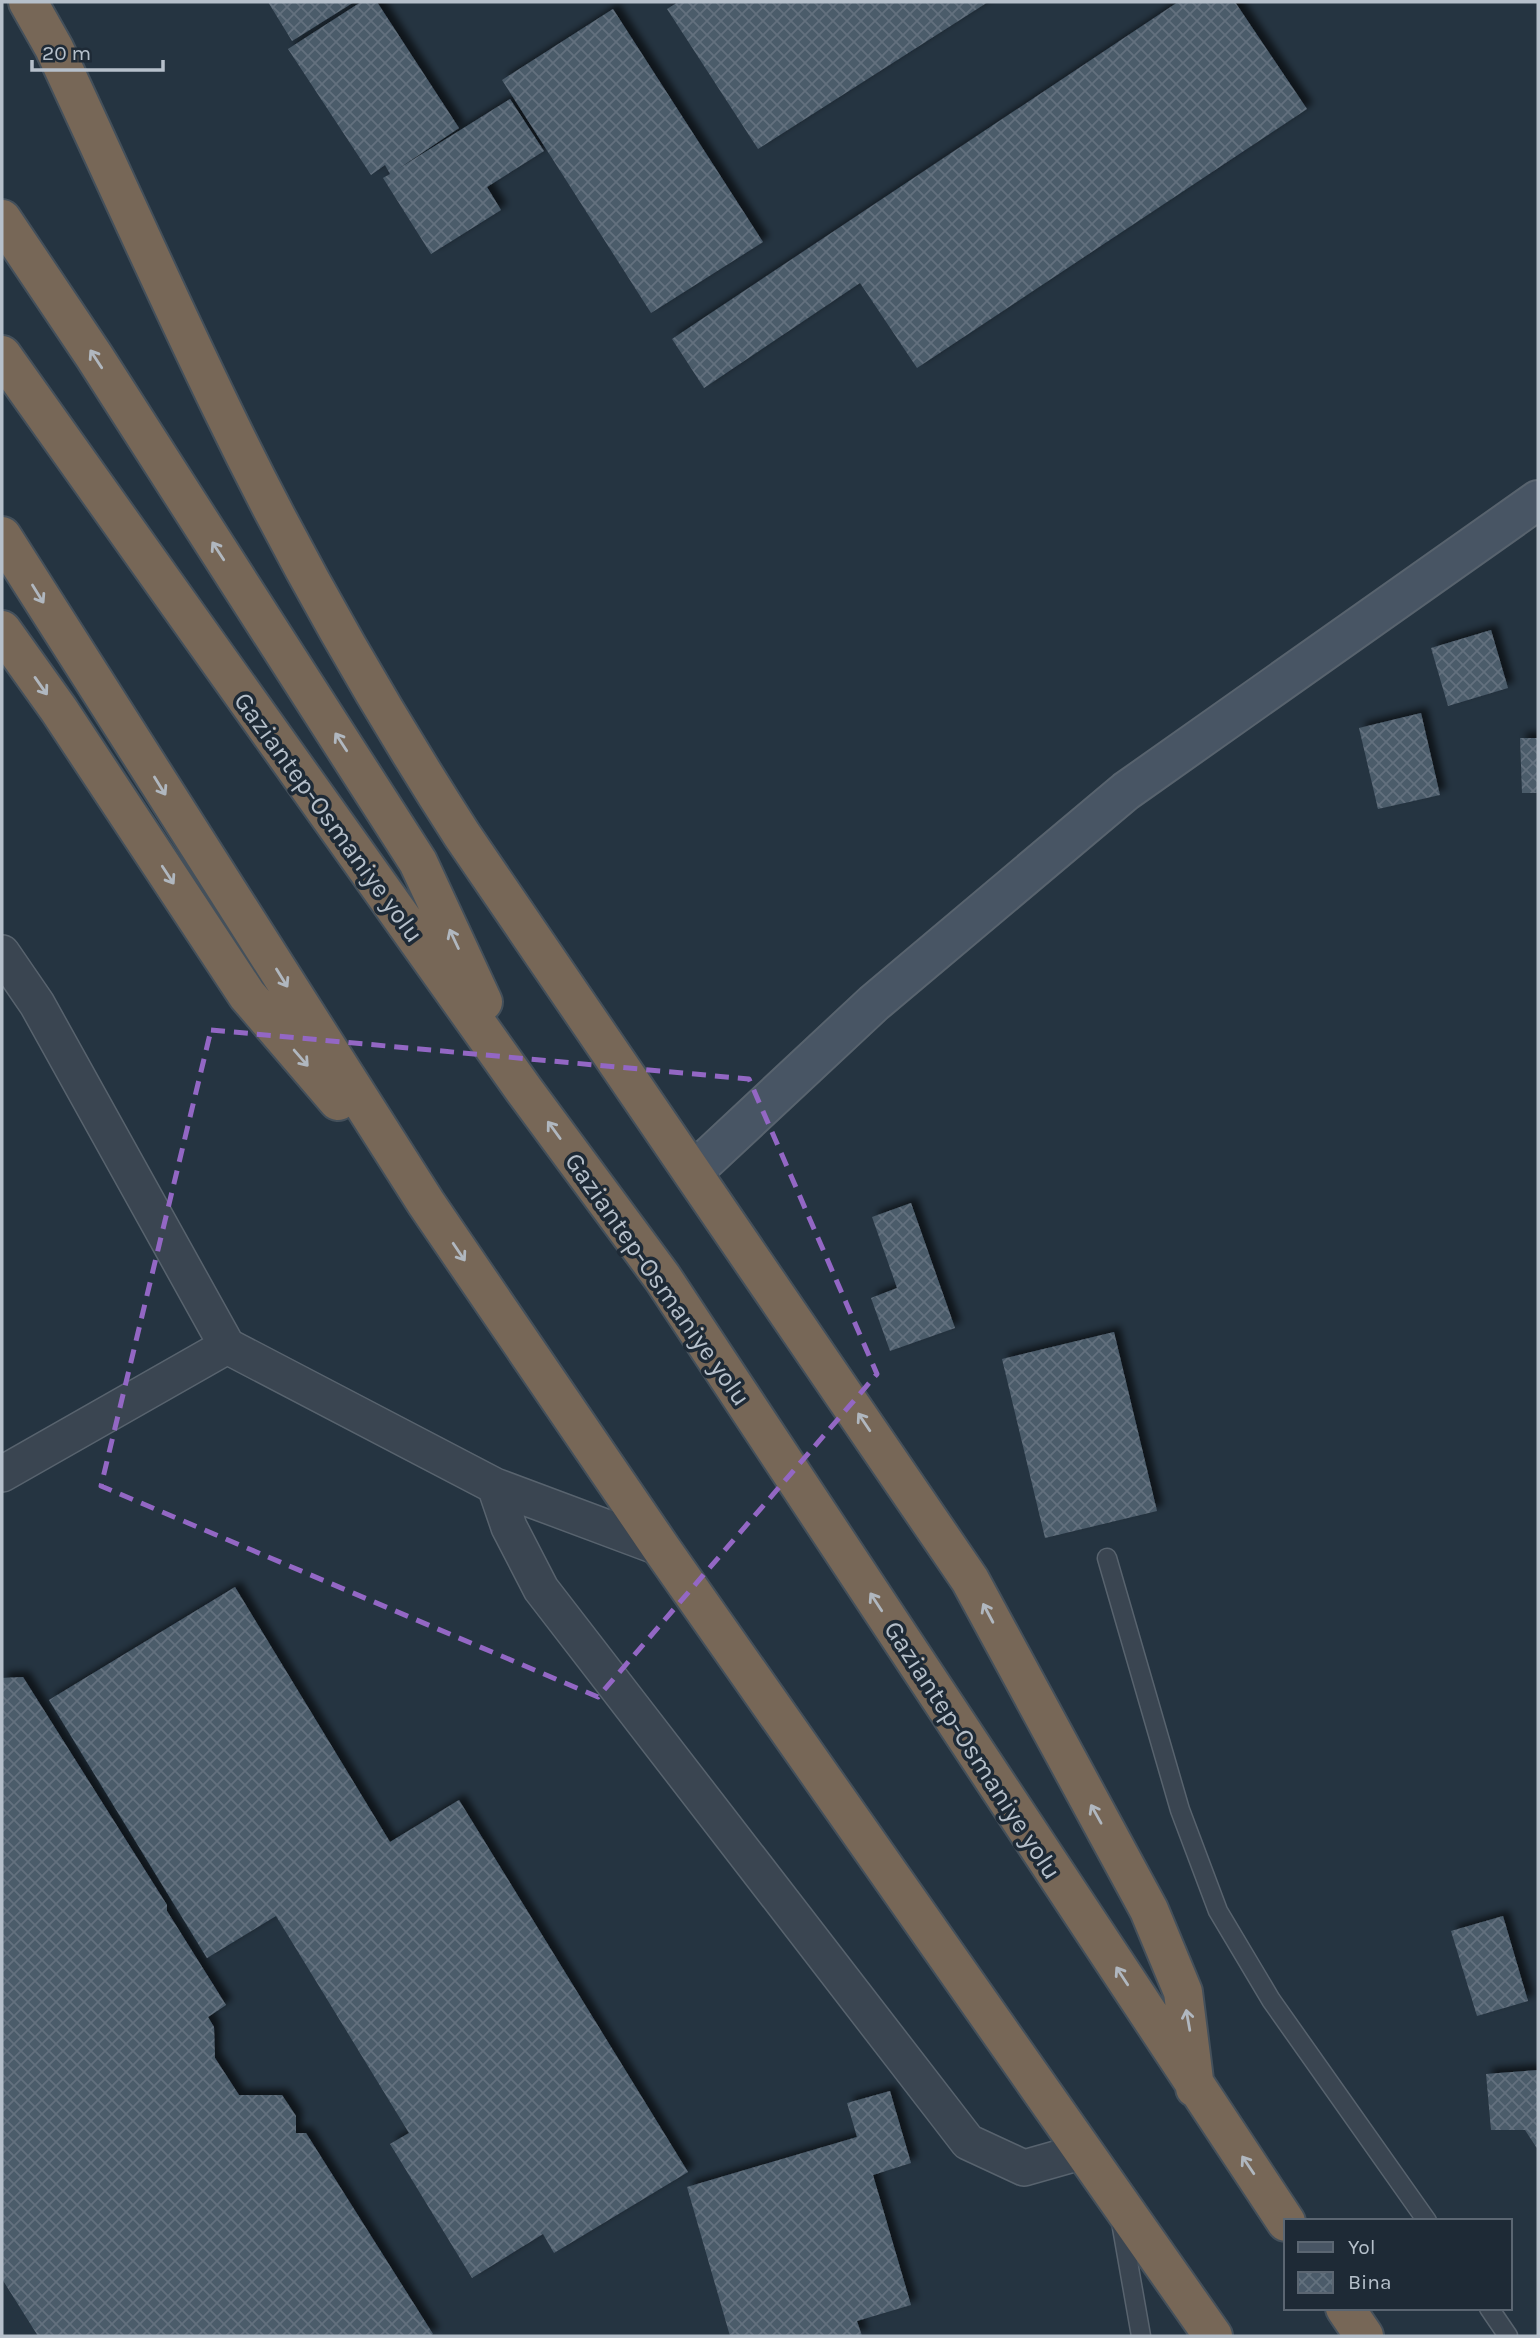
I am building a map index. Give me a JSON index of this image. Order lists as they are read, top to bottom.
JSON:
{
  "streets": {
    "highway": ["Gaziantep-Osmaniye yolu"]
  },
  "legend": ["Yol", "Bina"],
  "scale_bar": "20 m"
}
